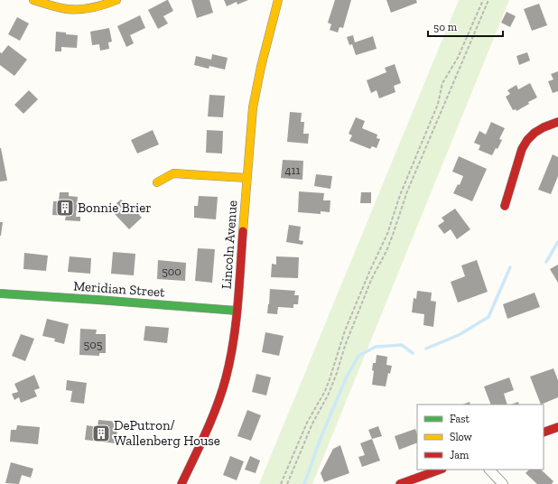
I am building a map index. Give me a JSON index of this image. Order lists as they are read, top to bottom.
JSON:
{
  "streets": {
    "street": ["Lincoln Avenue", "Meridian Street"]
  },
  "crossings": [
    ["Lincoln Avenue", "Meridian Street"]
  ],
  "places": {
    "building": ["Bonnie Brier", "DePutron/ Wallenberg House"]
  },
  "house_numbers": ["411", "500", "505"],
  "legend": ["Fast", "Slow", "Jam"],
  "scale_bar": "50 m"
}
